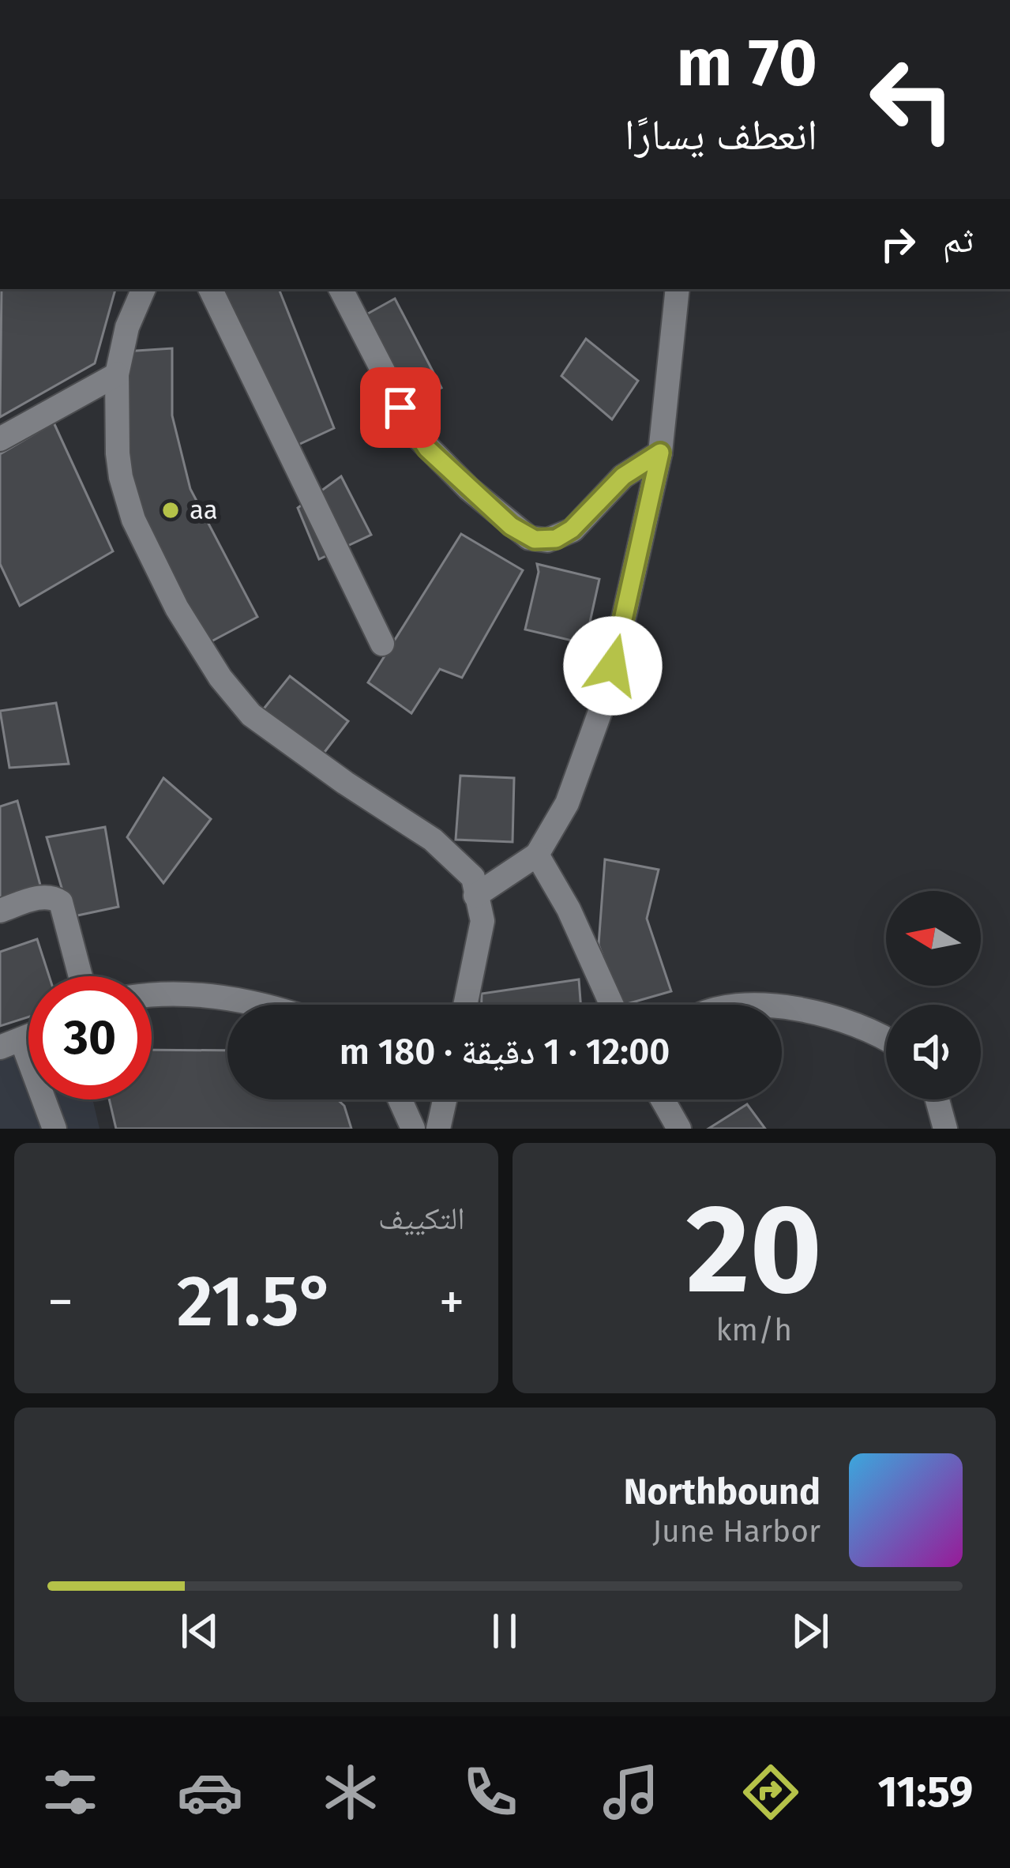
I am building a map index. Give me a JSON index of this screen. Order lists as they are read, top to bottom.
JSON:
{
  "places": ["aa"],
  "north": "left",
  "page": {
    "turn": ["70 m", "انعطف يسارًا"],
    "then": "ثم",
    "limit": "30",
    "trip": "12:00 · 1 دقيقة · 180 m",
    "tile": [
      ["20", "km/h"],
      "التكييف"
    ],
    "heat": ["−", "21.5°", "+"],
    "song": ["Northbound", "June Harbor"],
    "tabs": "11:59"
  }
}
